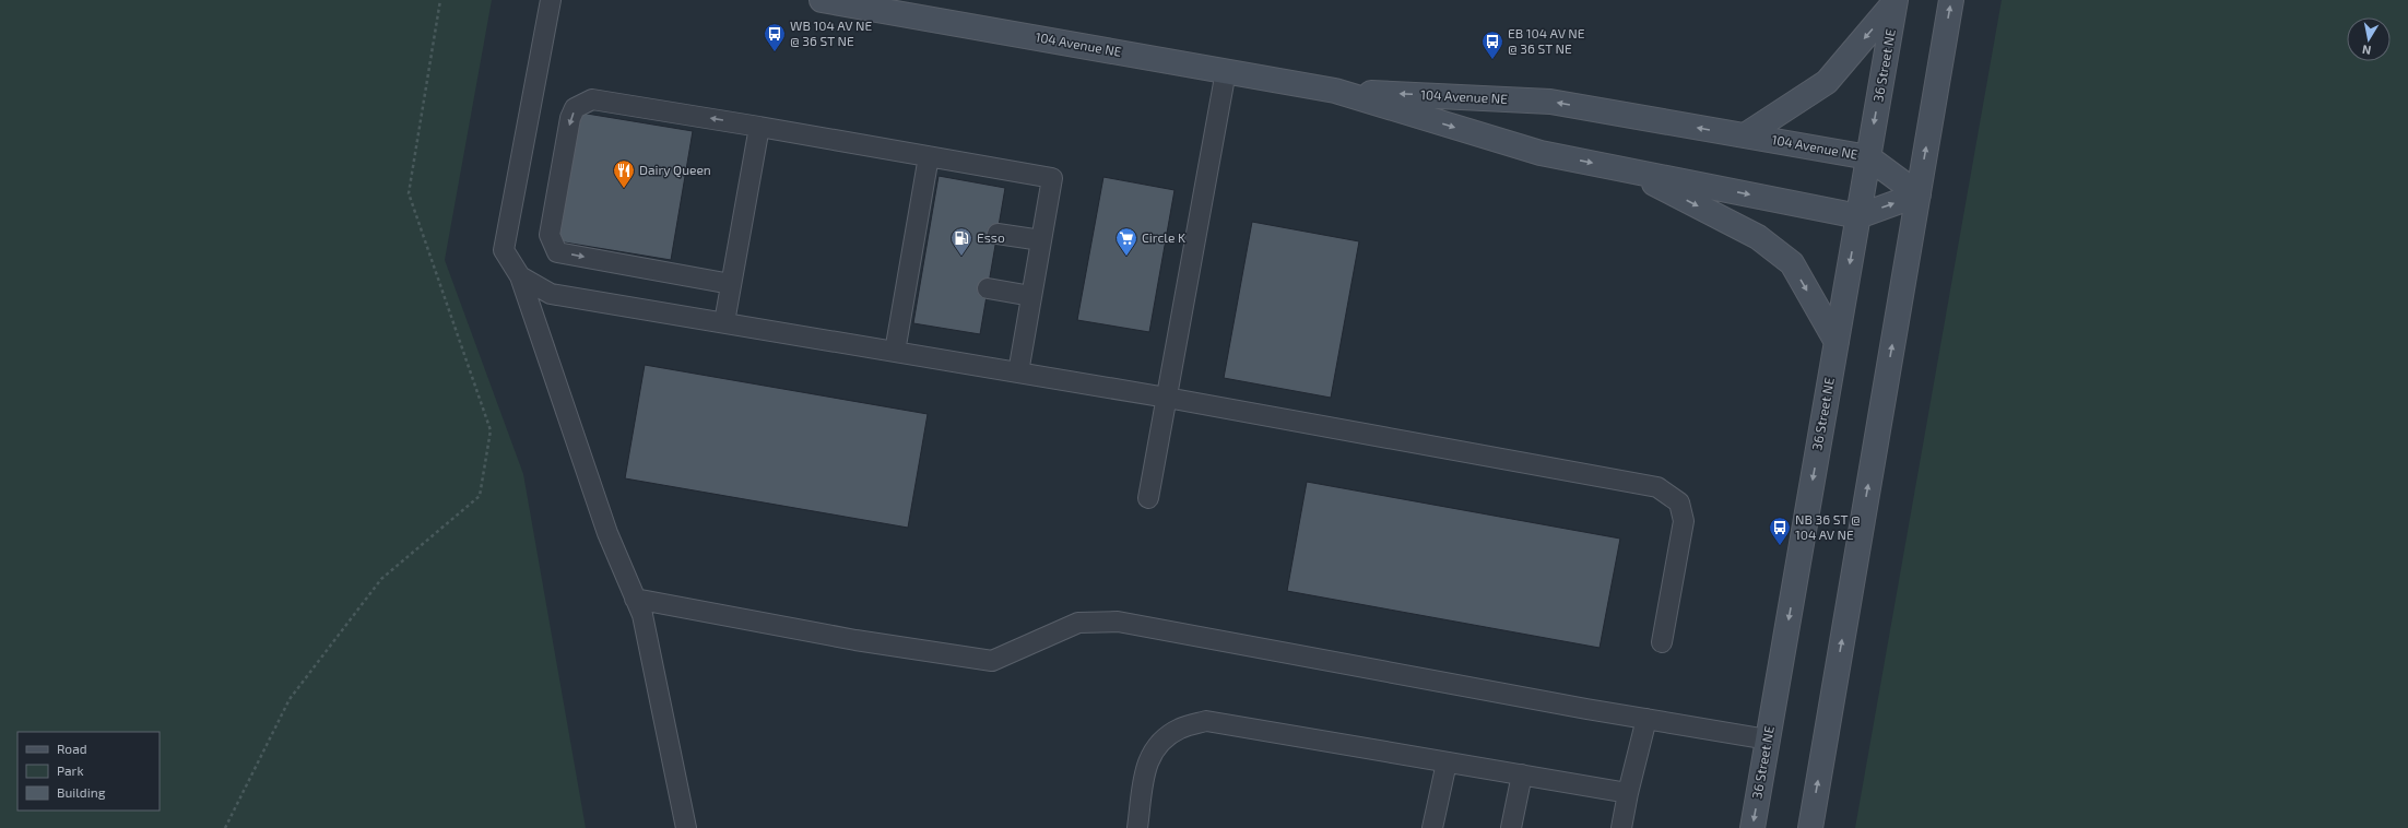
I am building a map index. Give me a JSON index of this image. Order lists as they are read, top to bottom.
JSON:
{
  "streets": {
    "street": ["104 Avenue NE", "36 Street NE"]
  },
  "crossings": [
    ["104 Avenue NE", "36 Street NE"]
  ],
  "places": {
    "bus stop": ["WB 104 AV NE @ 36 ST NE", "EB 104 AV NE @ 36 ST NE", "NB 36 ST @ 104 AV NE"],
    "restaurant": ["Dairy Queen"],
    "fuel station": ["Esso"],
    "supermarket": ["Circle K"]
  },
  "legend": ["Road", "Park", "Building"],
  "north": "bottom"
}
